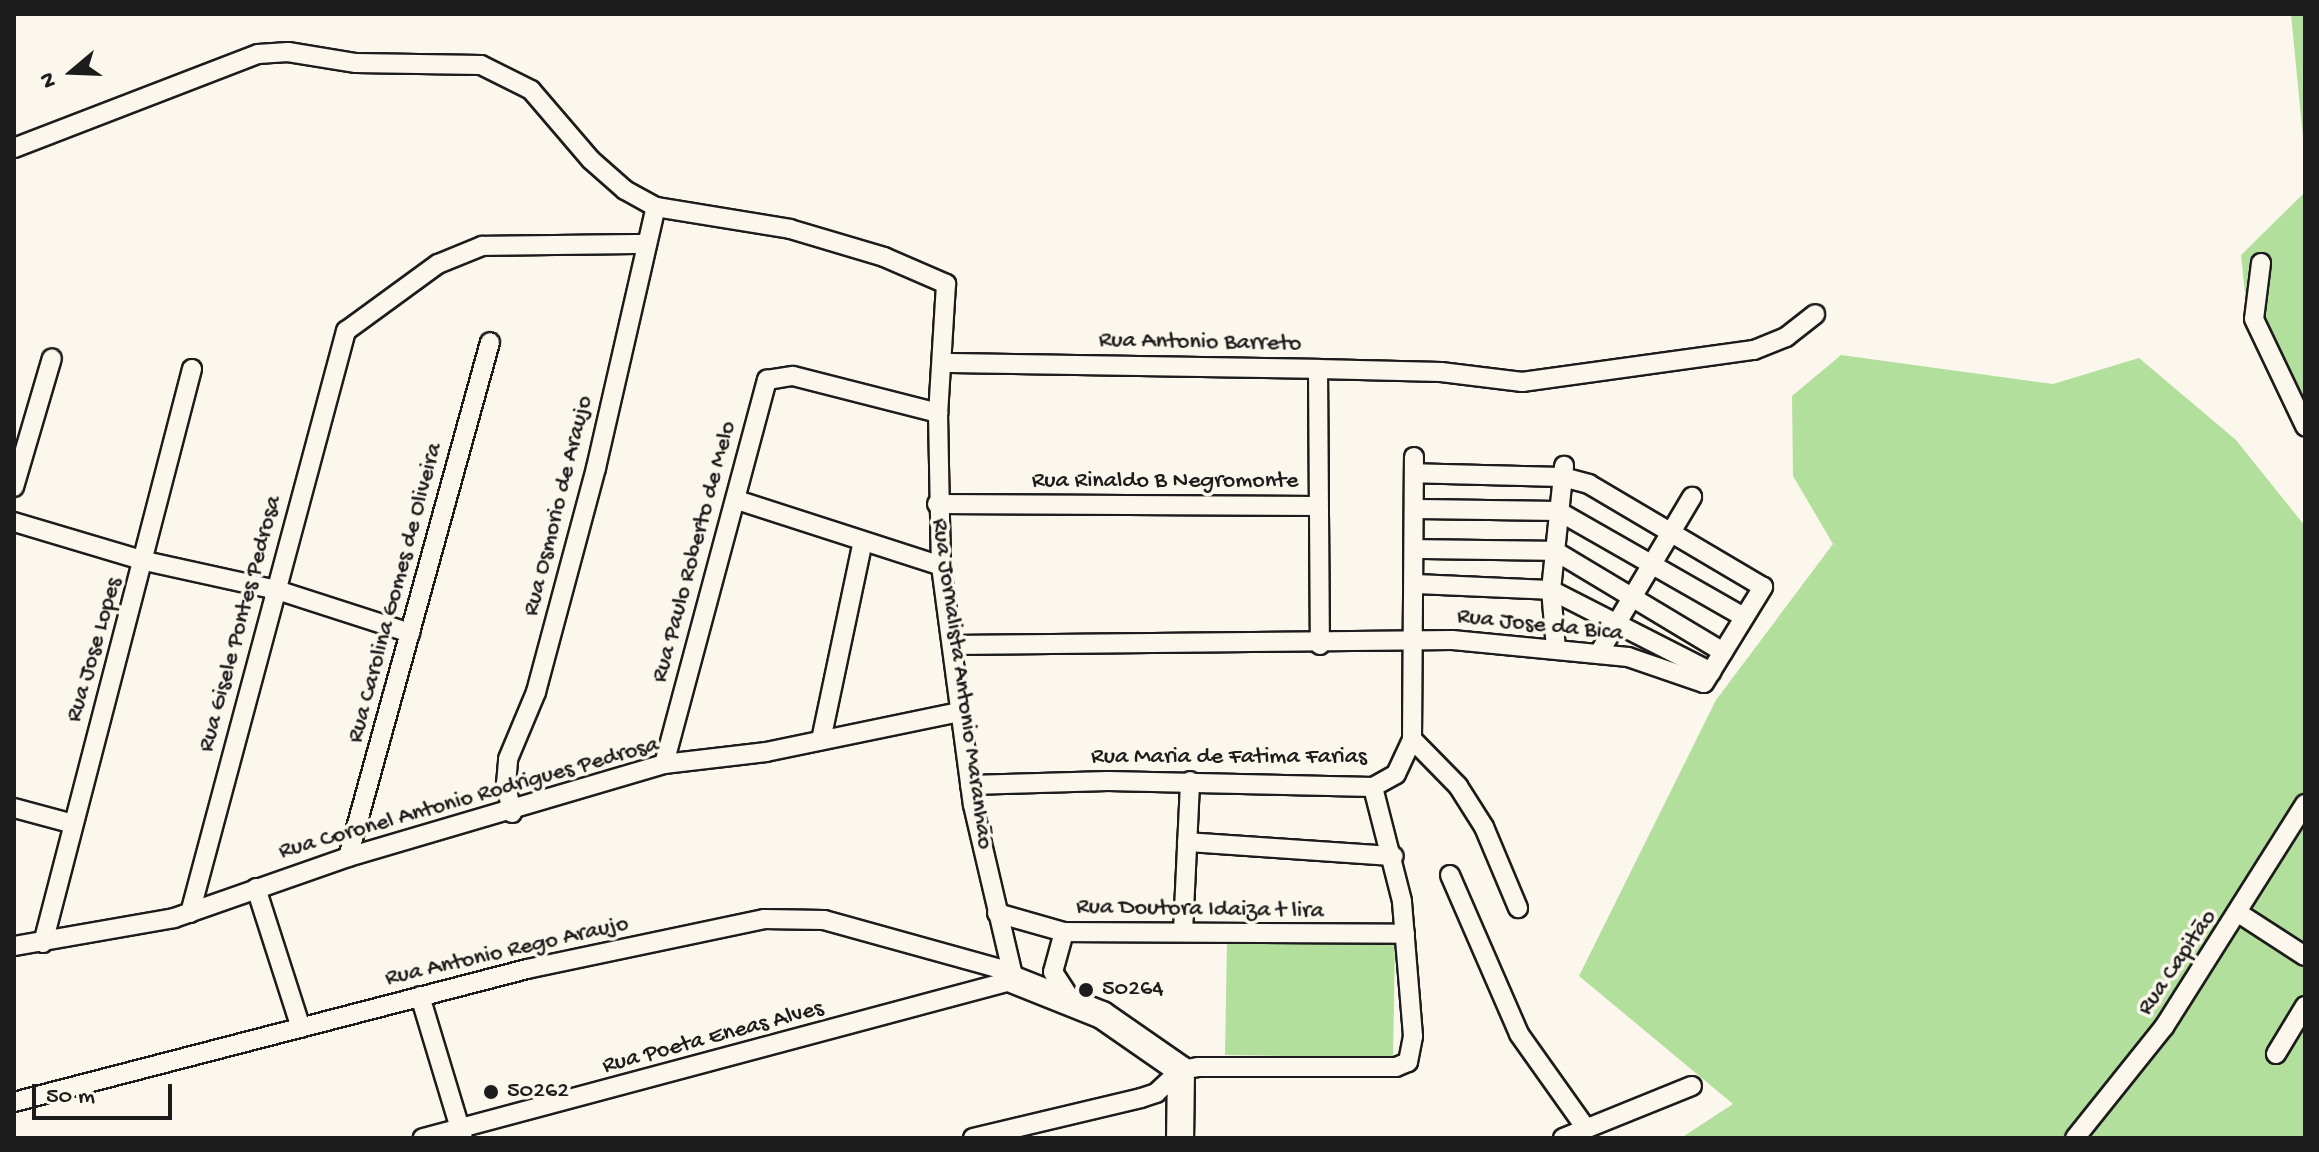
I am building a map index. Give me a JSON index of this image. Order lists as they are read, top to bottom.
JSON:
{
  "streets": {
    "street": [
      "Rua Antonio Barreto",
      "Rua Rinaldo B Negromonte",
      "Rua Osmorio de Araujo",
      "Rua Paulo Roberto de Melo",
      "Rua Carolina Gomes de Oliveira",
      "Rua Gisele Pontes Pedrosa",
      "Rua Jose da Bica",
      "Rua Jose Lopes",
      "Rua Jornalista Antonio Maranhão",
      "Rua Maria de Fatima Farias",
      "Rua Coronel Antonio Rodrigues Pedrosa",
      "Rua Doutora Idaiza t lira",
      "Rua Antonio Rego Araujo",
      "Rua Capitão",
      "Rua Poeta Eneas Alves"
    ]
  },
  "crossings": [
    ["Rua Antonio Barreto", "Rua Rinaldo B Negromonte"],
    ["Rua Antonio Barreto", "Rua Jornalista Antonio Maranhão"],
    ["Rua Rinaldo B Negromonte", "Rua Jose da Bica"],
    ["Rua Rinaldo B Negromonte", "Rua Jornalista Antonio Maranhão"],
    ["Rua Osmorio de Araujo", "Rua Gisele Pontes Pedrosa"],
    ["Rua Osmorio de Araujo", "Rua Jornalista Antonio Maranhão"],
    ["Rua Osmorio de Araujo", "Rua Coronel Antonio Rodrigues Pedrosa"],
    ["Rua Paulo Roberto de Melo", "Rua Jornalista Antonio Maranhão"],
    ["Rua Paulo Roberto de Melo", "Rua Coronel Antonio Rodrigues Pedrosa"],
    ["Rua Carolina Gomes de Oliveira", "Rua Coronel Antonio Rodrigues Pedrosa"],
    ["Rua Gisele Pontes Pedrosa", "Rua Coronel Antonio Rodrigues Pedrosa"],
    ["Rua Jose da Bica", "Rua Maria de Fatima Farias"],
    ["Rua Jose Lopes", "Rua Coronel Antonio Rodrigues Pedrosa"],
    ["Rua Jornalista Antonio Maranhão", "Rua Maria de Fatima Farias"],
    ["Rua Jornalista Antonio Maranhão", "Rua Coronel Antonio Rodrigues Pedrosa"],
    ["Rua Jornalista Antonio Maranhão", "Rua Doutora Idaiza t lira"],
    ["Rua Jornalista Antonio Maranhão", "Rua Antonio Rego Araujo"],
    ["Rua Jornalista Antonio Maranhão", "Rua Poeta Eneas Alves"],
    ["Rua Antonio Rego Araujo", "Rua Poeta Eneas Alves"]
  ],
  "places": ["50264", "50262"],
  "scale_bar": "50 m",
  "north": "left"
}
